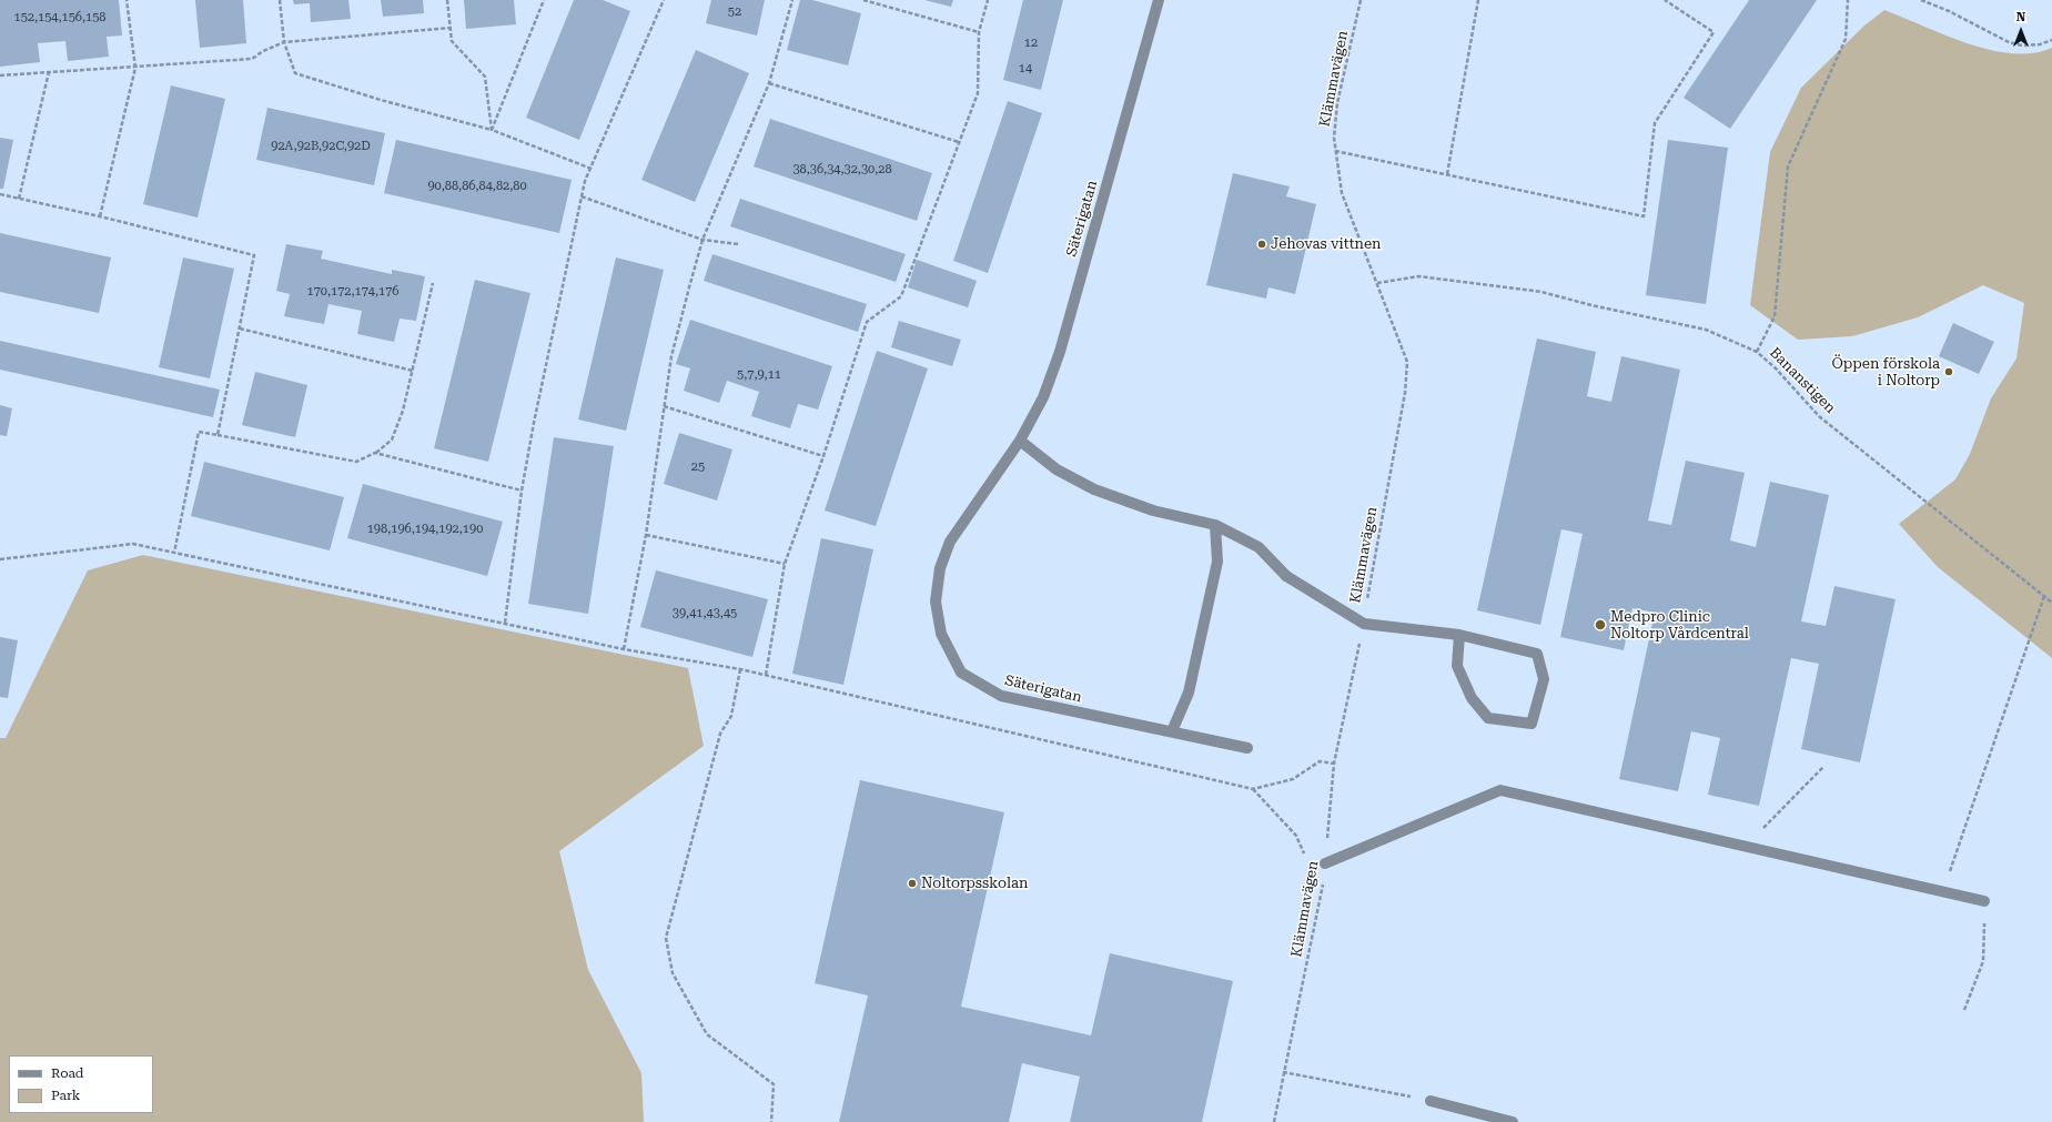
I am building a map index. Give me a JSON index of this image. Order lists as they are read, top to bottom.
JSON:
{
  "streets": {
    "street": ["Säterigatan"],
    "path": ["Klämmavägen", "Bananstigen"]
  },
  "crossings": [
    ["Klämmavägen", "Bananstigen"]
  ],
  "places": [
    "Jehovas vittnen",
    "Öppen förskola i Noltorp",
    "Medpro Clinic Noltorp Vårdcentral",
    "Noltorpsskolan"
  ],
  "house_numbers": [
    "52",
    "152,154,156,158",
    "12",
    "14",
    "92A,92B,92C,92D",
    "38,36,34,32,30,28",
    "90,88,86,84,82,80",
    "170,172,174,176",
    "5,7,9,11",
    "25",
    "198,196,194,192,190",
    "39,41,43,45"
  ],
  "legend": ["Road", "Park"],
  "north": "top"
}
